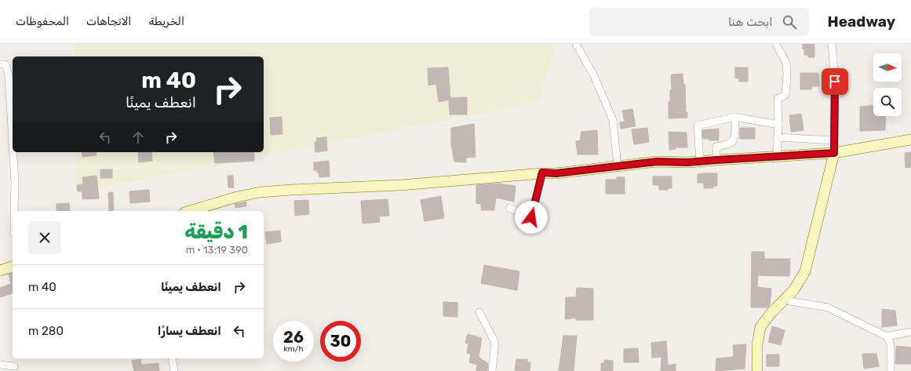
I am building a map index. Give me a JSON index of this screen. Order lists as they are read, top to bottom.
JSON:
{
  "north": "right",
  "page": {
    "header": "Headway",
    "search": "ابحث هنا",
    "nav": ["الخريطة", "الاتجاهات", "المحفوظات"],
    "turn": ["40 m", "انعطف يمينًا"],
    "heading": ["1 دقيقة", "390 m · 13:19"],
    "list": [
      {
        "name": "انعطف يمينًا",
        "value": "40 m"
      },
      {
        "name": "انعطف يسارًا",
        "value": "280 m"
      }
    ],
    "speed": "26 km/h",
    "limit": "30"
  }
}
